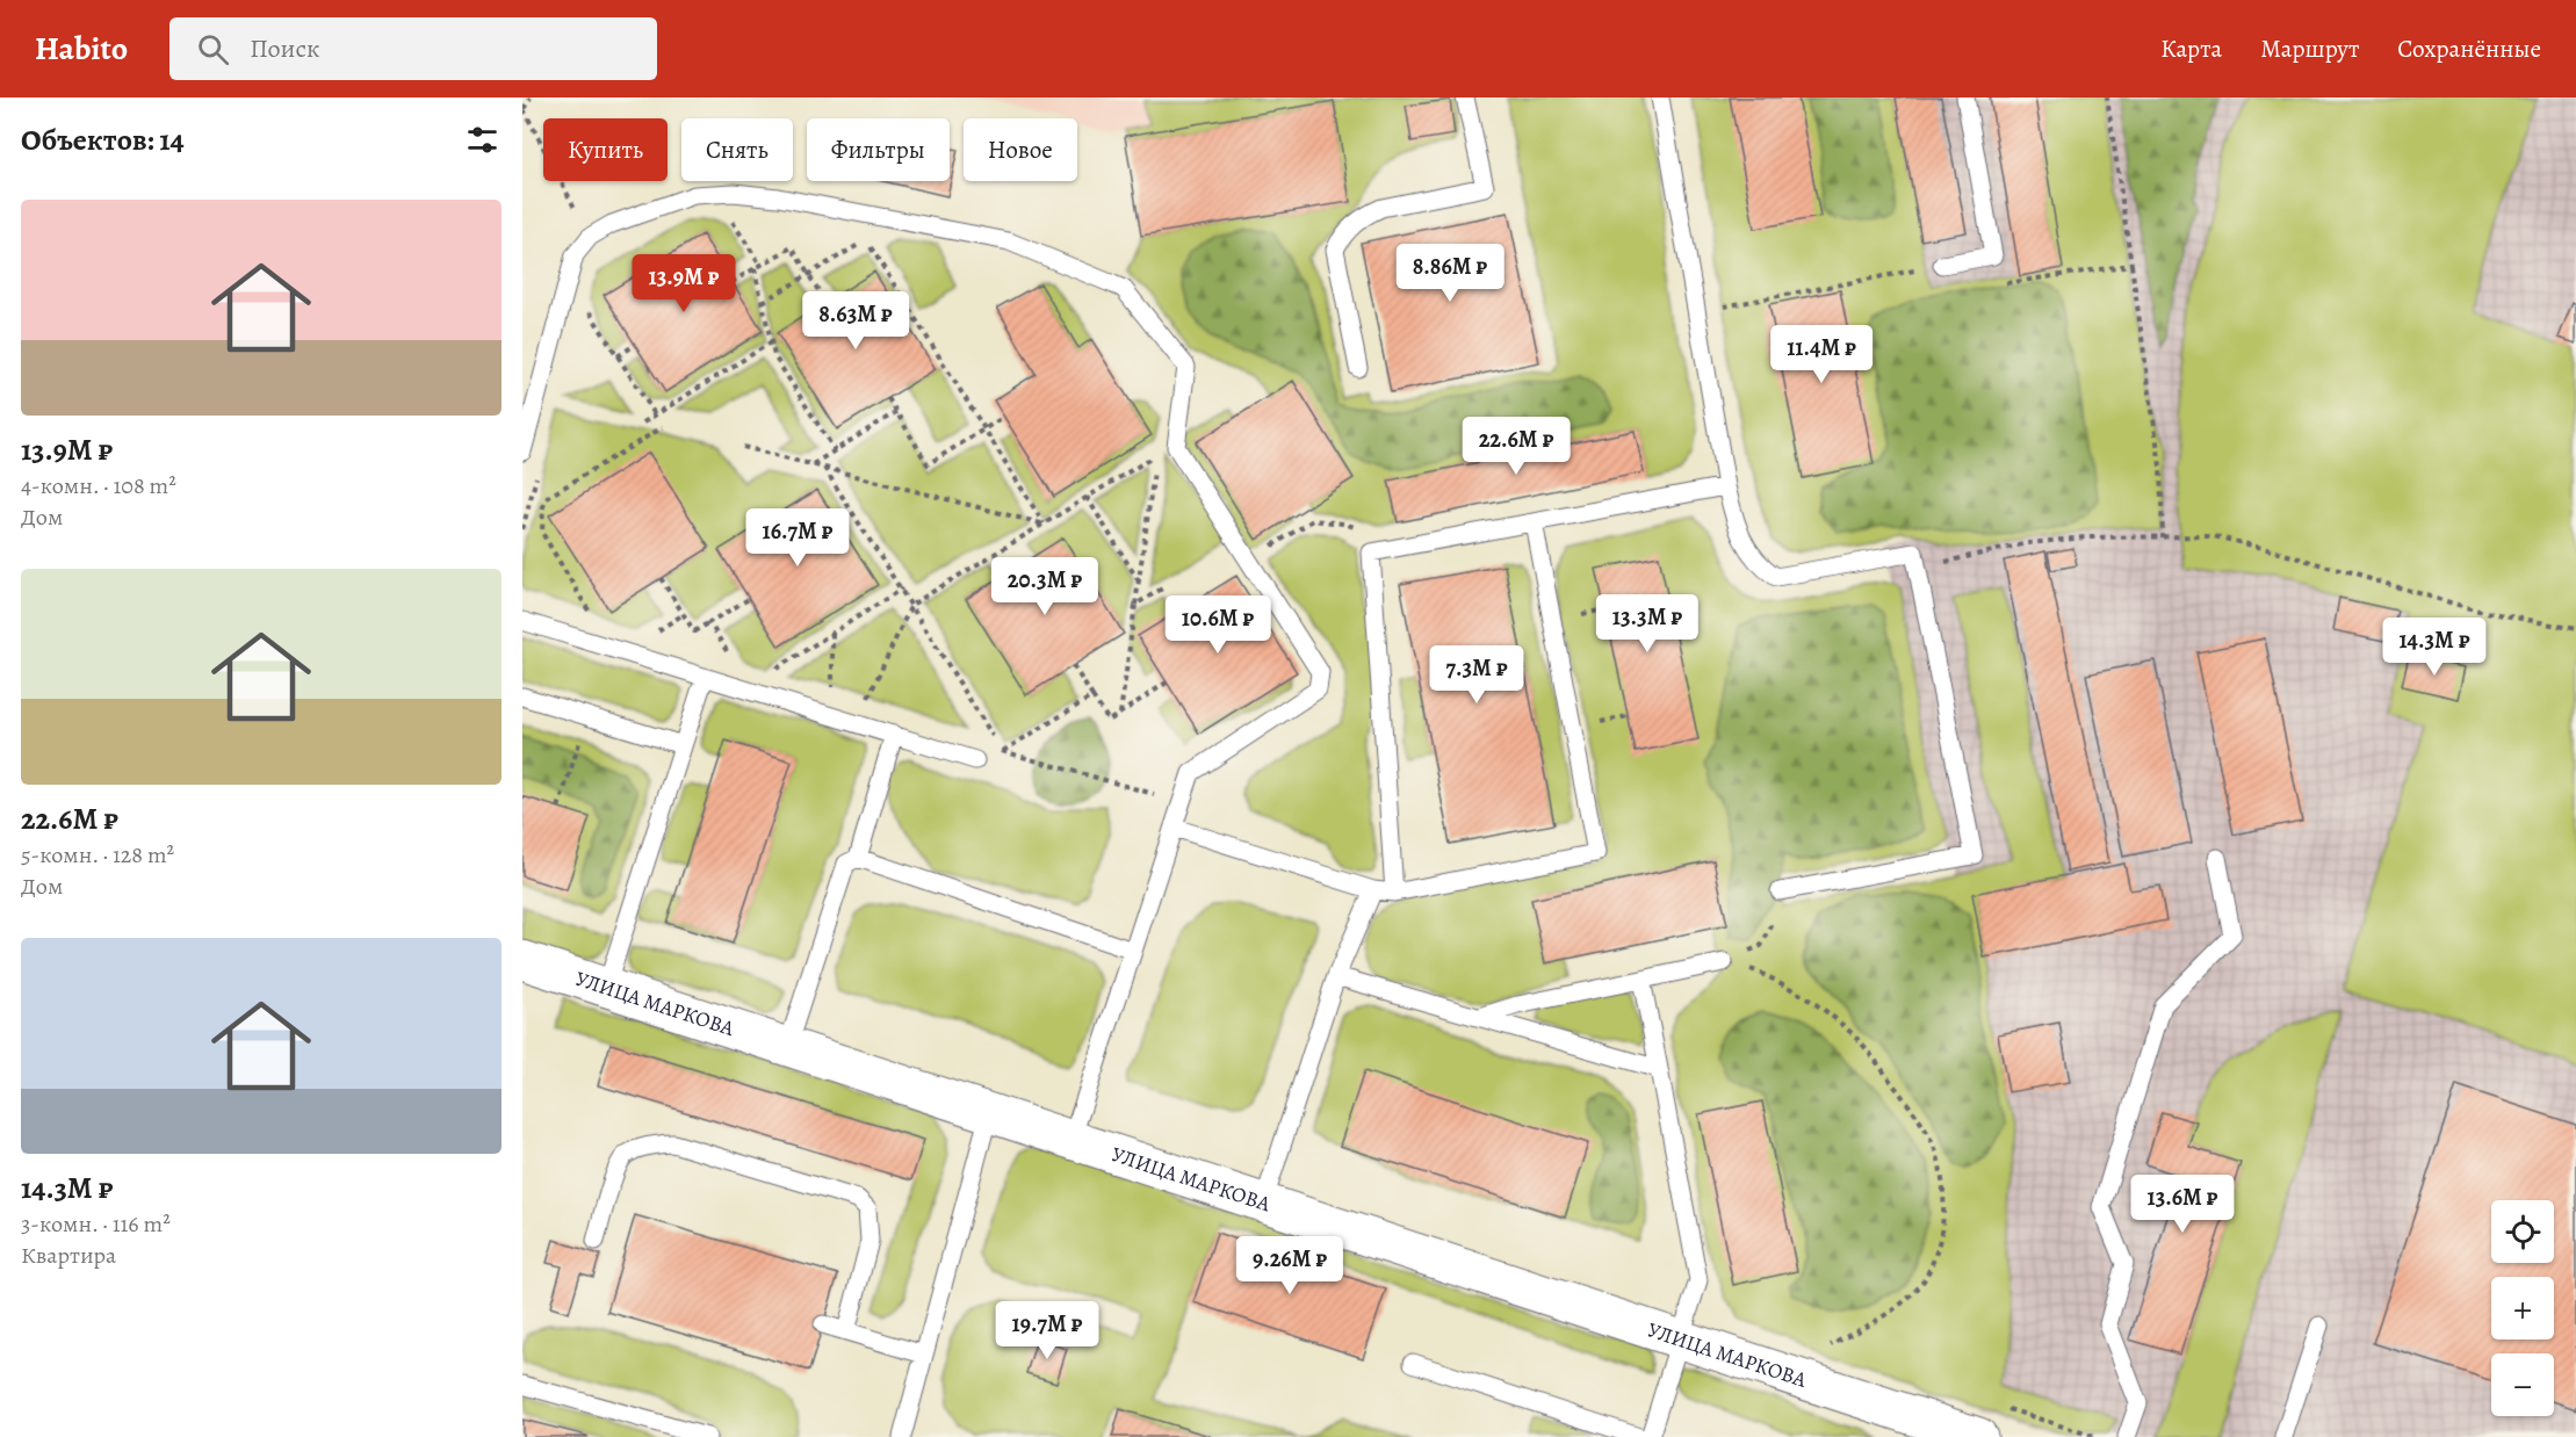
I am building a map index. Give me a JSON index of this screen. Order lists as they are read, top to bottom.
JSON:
{
  "streets": {
    "street": ["УЛИЦА МАРКОВА"]
  },
  "page": {
    "header": "Habito",
    "search": "Поиск",
    "nav": ["Карта", "Маршрут", "Сохранённые"],
    "heading": "Объектов: 14",
    "chip": [
      "Купить",
      "Снять",
      "Фильтры",
      "Новое"
    ],
    "list": [
      {
        "name": "13.9M ₽",
        "note": "4-комн. · 108 m² · Дом"
      },
      {
        "name": "22.6M ₽",
        "note": "5-комн. · 128 m² · Дом"
      },
      {
        "name": "14.3M ₽",
        "note": "3-комн. · 116 m² · Квартира"
      }
    ],
    "price": [
      "8.86M ₽",
      "13.9M ₽",
      "8.63M ₽",
      "11.4M ₽",
      "22.6M ₽",
      "16.7M ₽",
      "20.3M ₽",
      "13.3M ₽",
      "10.6M ₽",
      "14.3M ₽",
      "7.3M ₽",
      "13.6M ₽",
      "9.26M ₽",
      "19.7M ₽"
    ],
    "map_buttons": ["+", "−"]
  }
}
